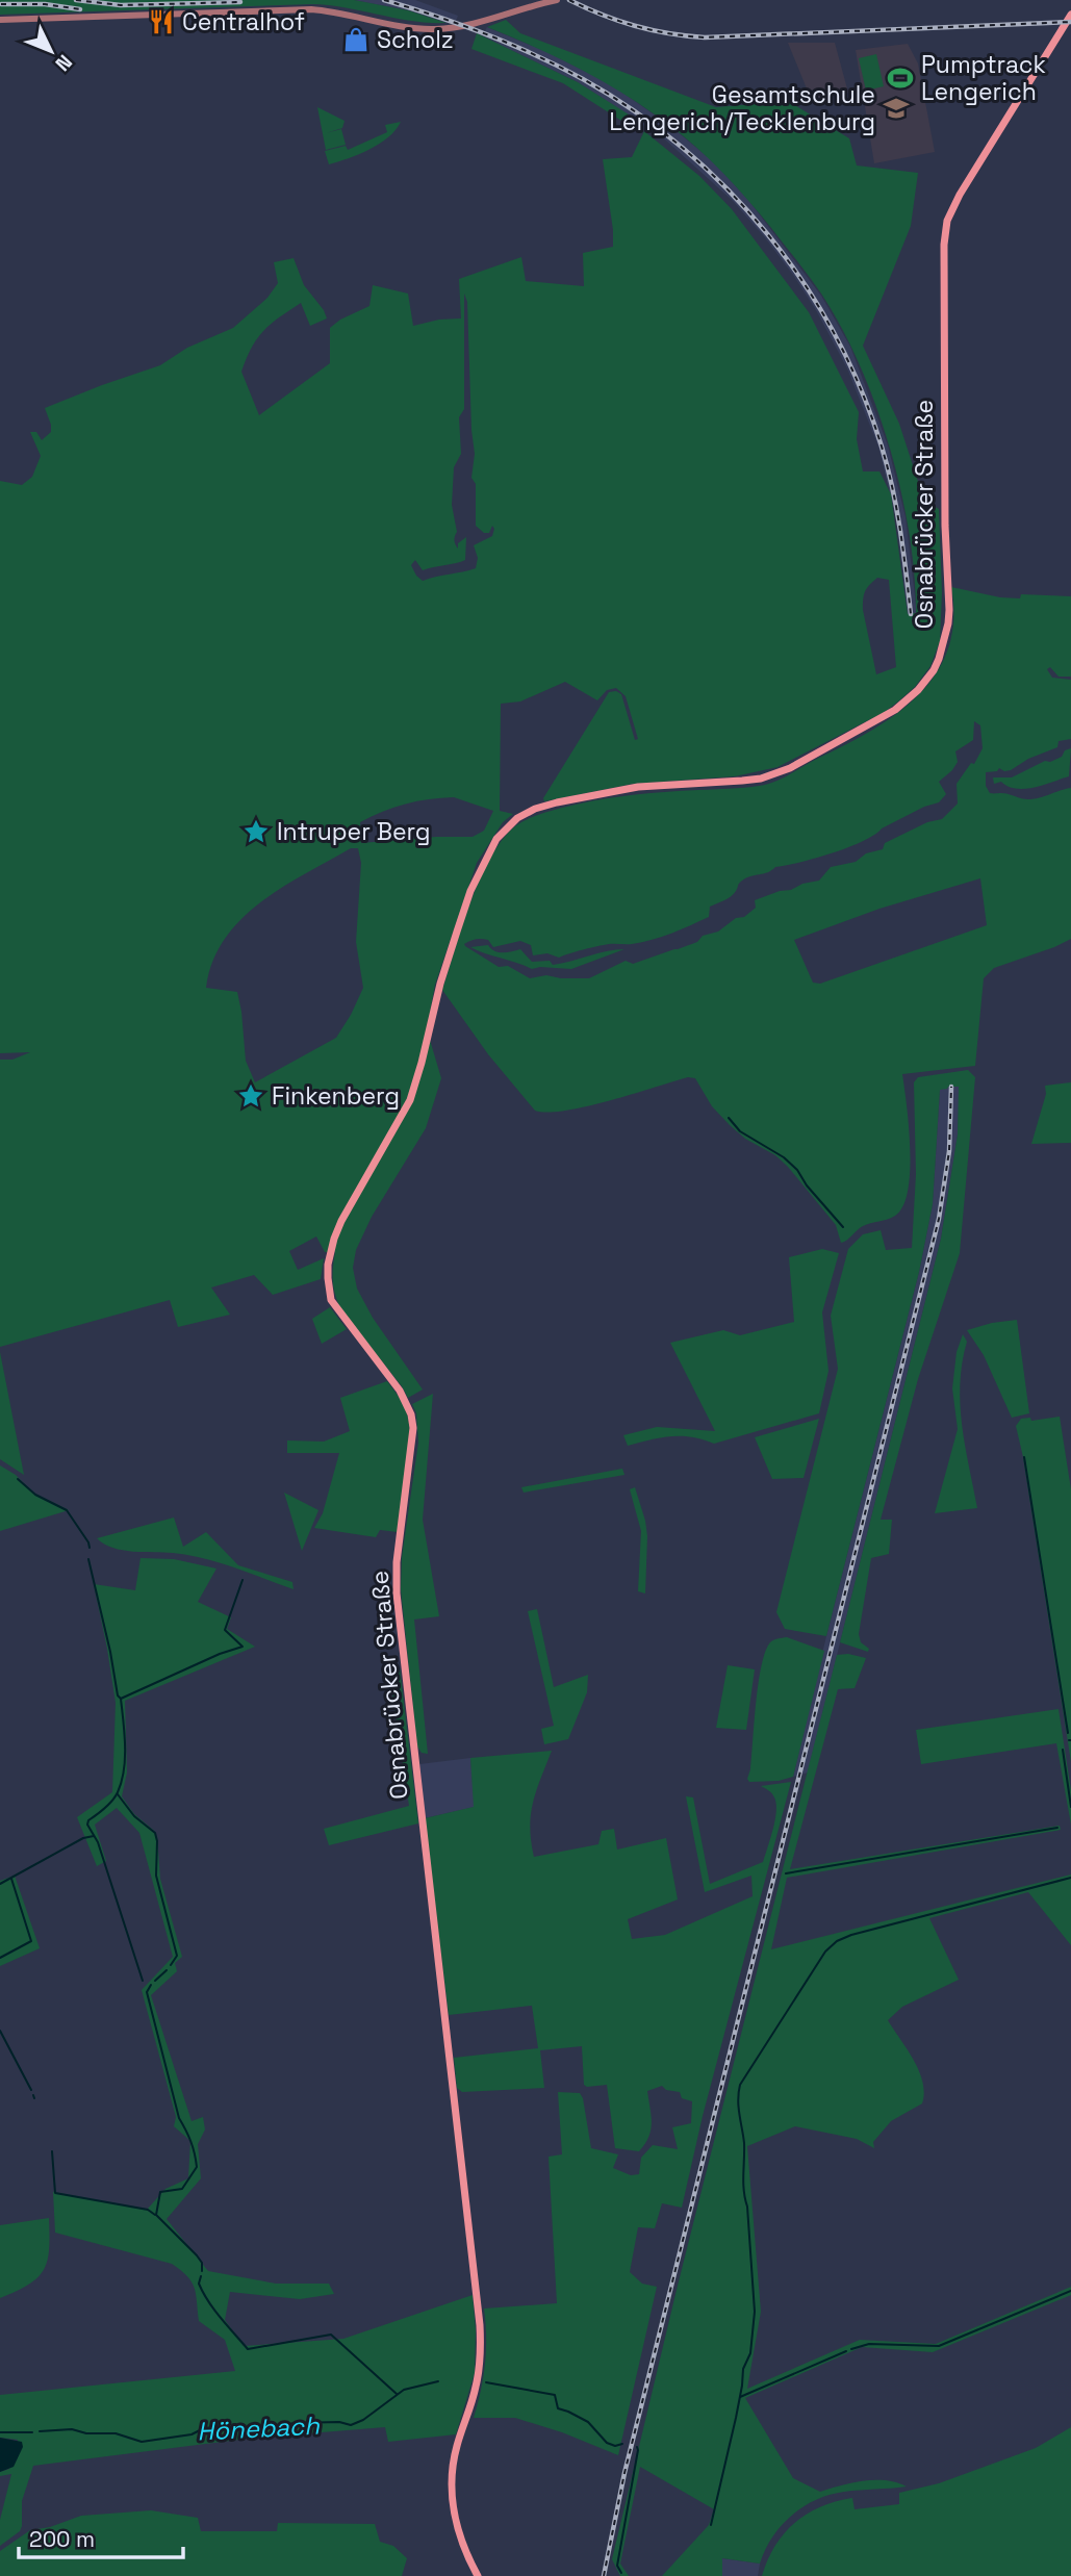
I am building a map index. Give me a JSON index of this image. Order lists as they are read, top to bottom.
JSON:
{
  "streets": {
    "main road": ["Osnabrücker Straße"]
  },
  "water": ["Hönebach"],
  "places": {
    "restaurant": ["Centralhof"],
    "shop": ["Scholz"],
    "sports": ["Pumptrack Lengerich"],
    "school or university": ["Gesamtschule Lengerich/Tecklenburg"],
    "place": ["Intruper Berg", "Finkenberg"]
  },
  "scale_bar": "200 m",
  "north": "bottom right"
}
